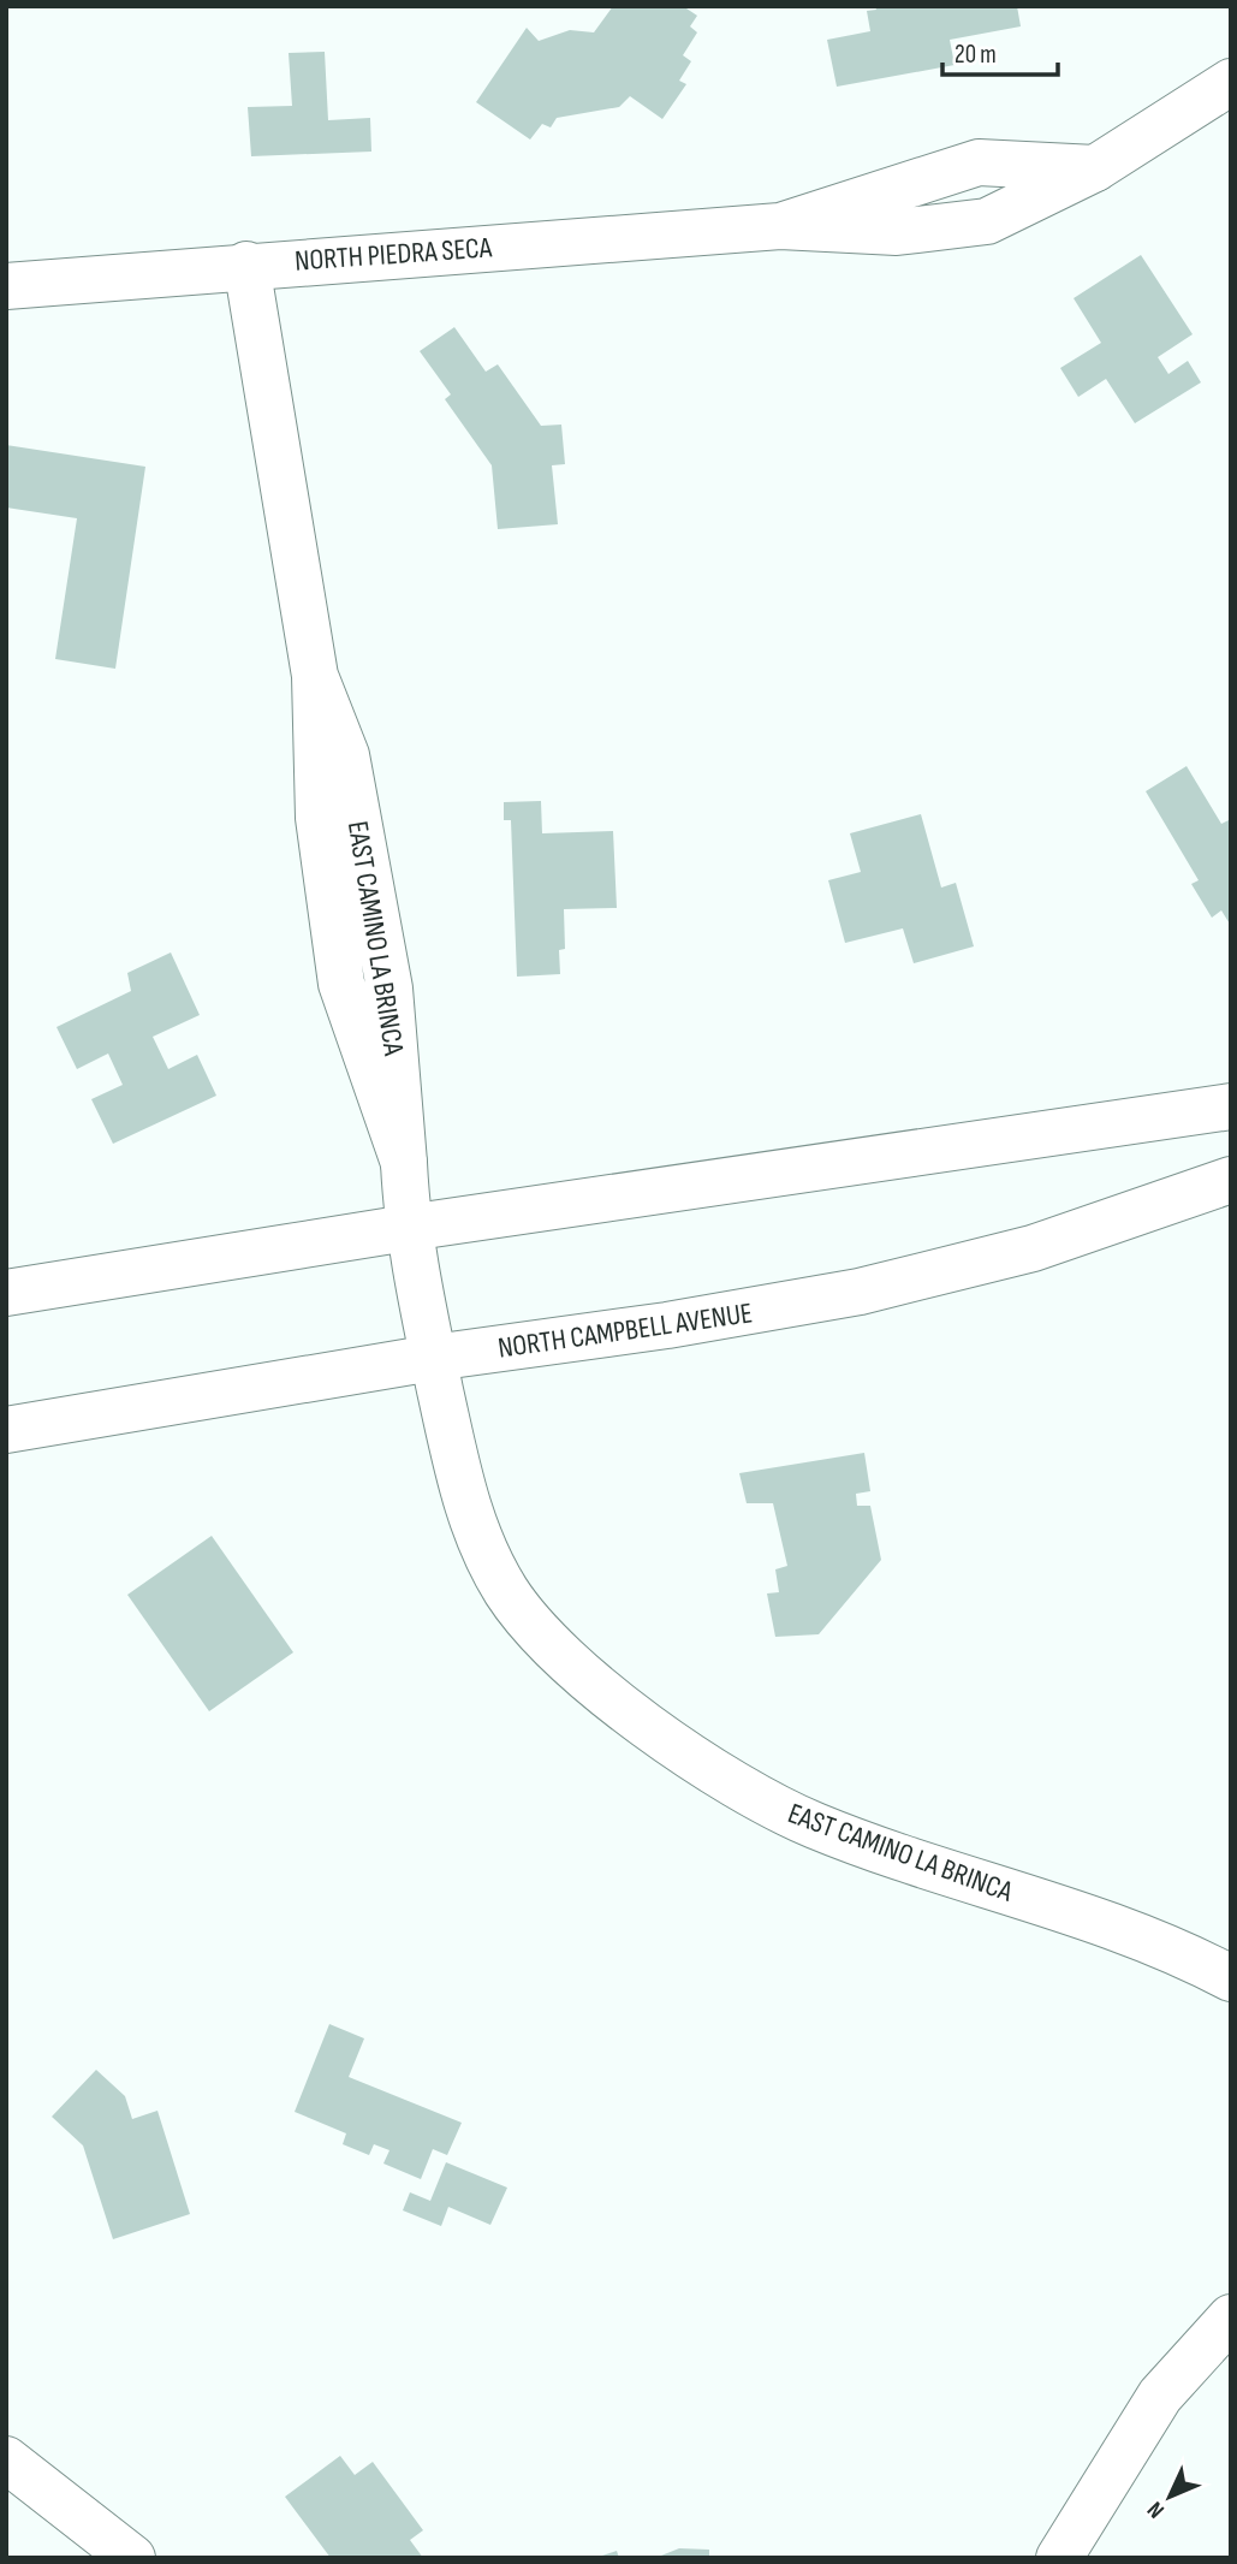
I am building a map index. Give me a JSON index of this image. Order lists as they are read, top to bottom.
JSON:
{
  "streets": {
    "street": ["NORTH PIEDRA SECA", "EAST CAMINO LA BRINCA", "NORTH CAMPBELL AVENUE"]
  },
  "crossings": [
    ["NORTH PIEDRA SECA", "EAST CAMINO LA BRINCA"],
    ["EAST CAMINO LA BRINCA", "NORTH CAMPBELL AVENUE"]
  ],
  "scale_bar": "20 m",
  "north": "bottom left"
}
